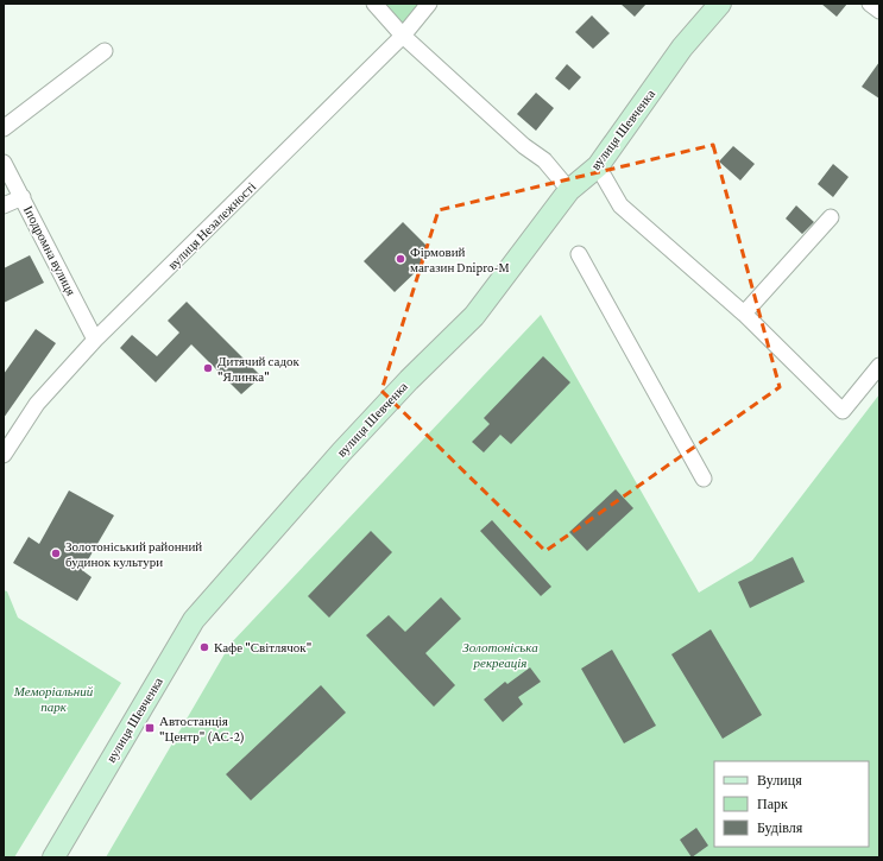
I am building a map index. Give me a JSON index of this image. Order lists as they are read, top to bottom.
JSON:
{
  "streets": {
    "main road": ["вулиця Шевченка"],
    "street": ["вулиця Незалежності", "Іподромна вулиця"]
  },
  "crossings": [
    ["вулиця Незалежності", "Іподромна вулиця"]
  ],
  "parks": ["Золотоніська рекреація", "Меморіальний парк"],
  "places": {
    "other": [
      "Фірмовий магазин Dnipro-M",
      "Дитячий садок \"Ялинка\"",
      "Золотоніський районний будинок культури",
      "Кафе \"Світлячок\""
    ],
    "transit": ["Автостанція \"Центр\" (АС-2)"]
  },
  "legend": ["Вулиця", "Парк", "Будівля"]
}
